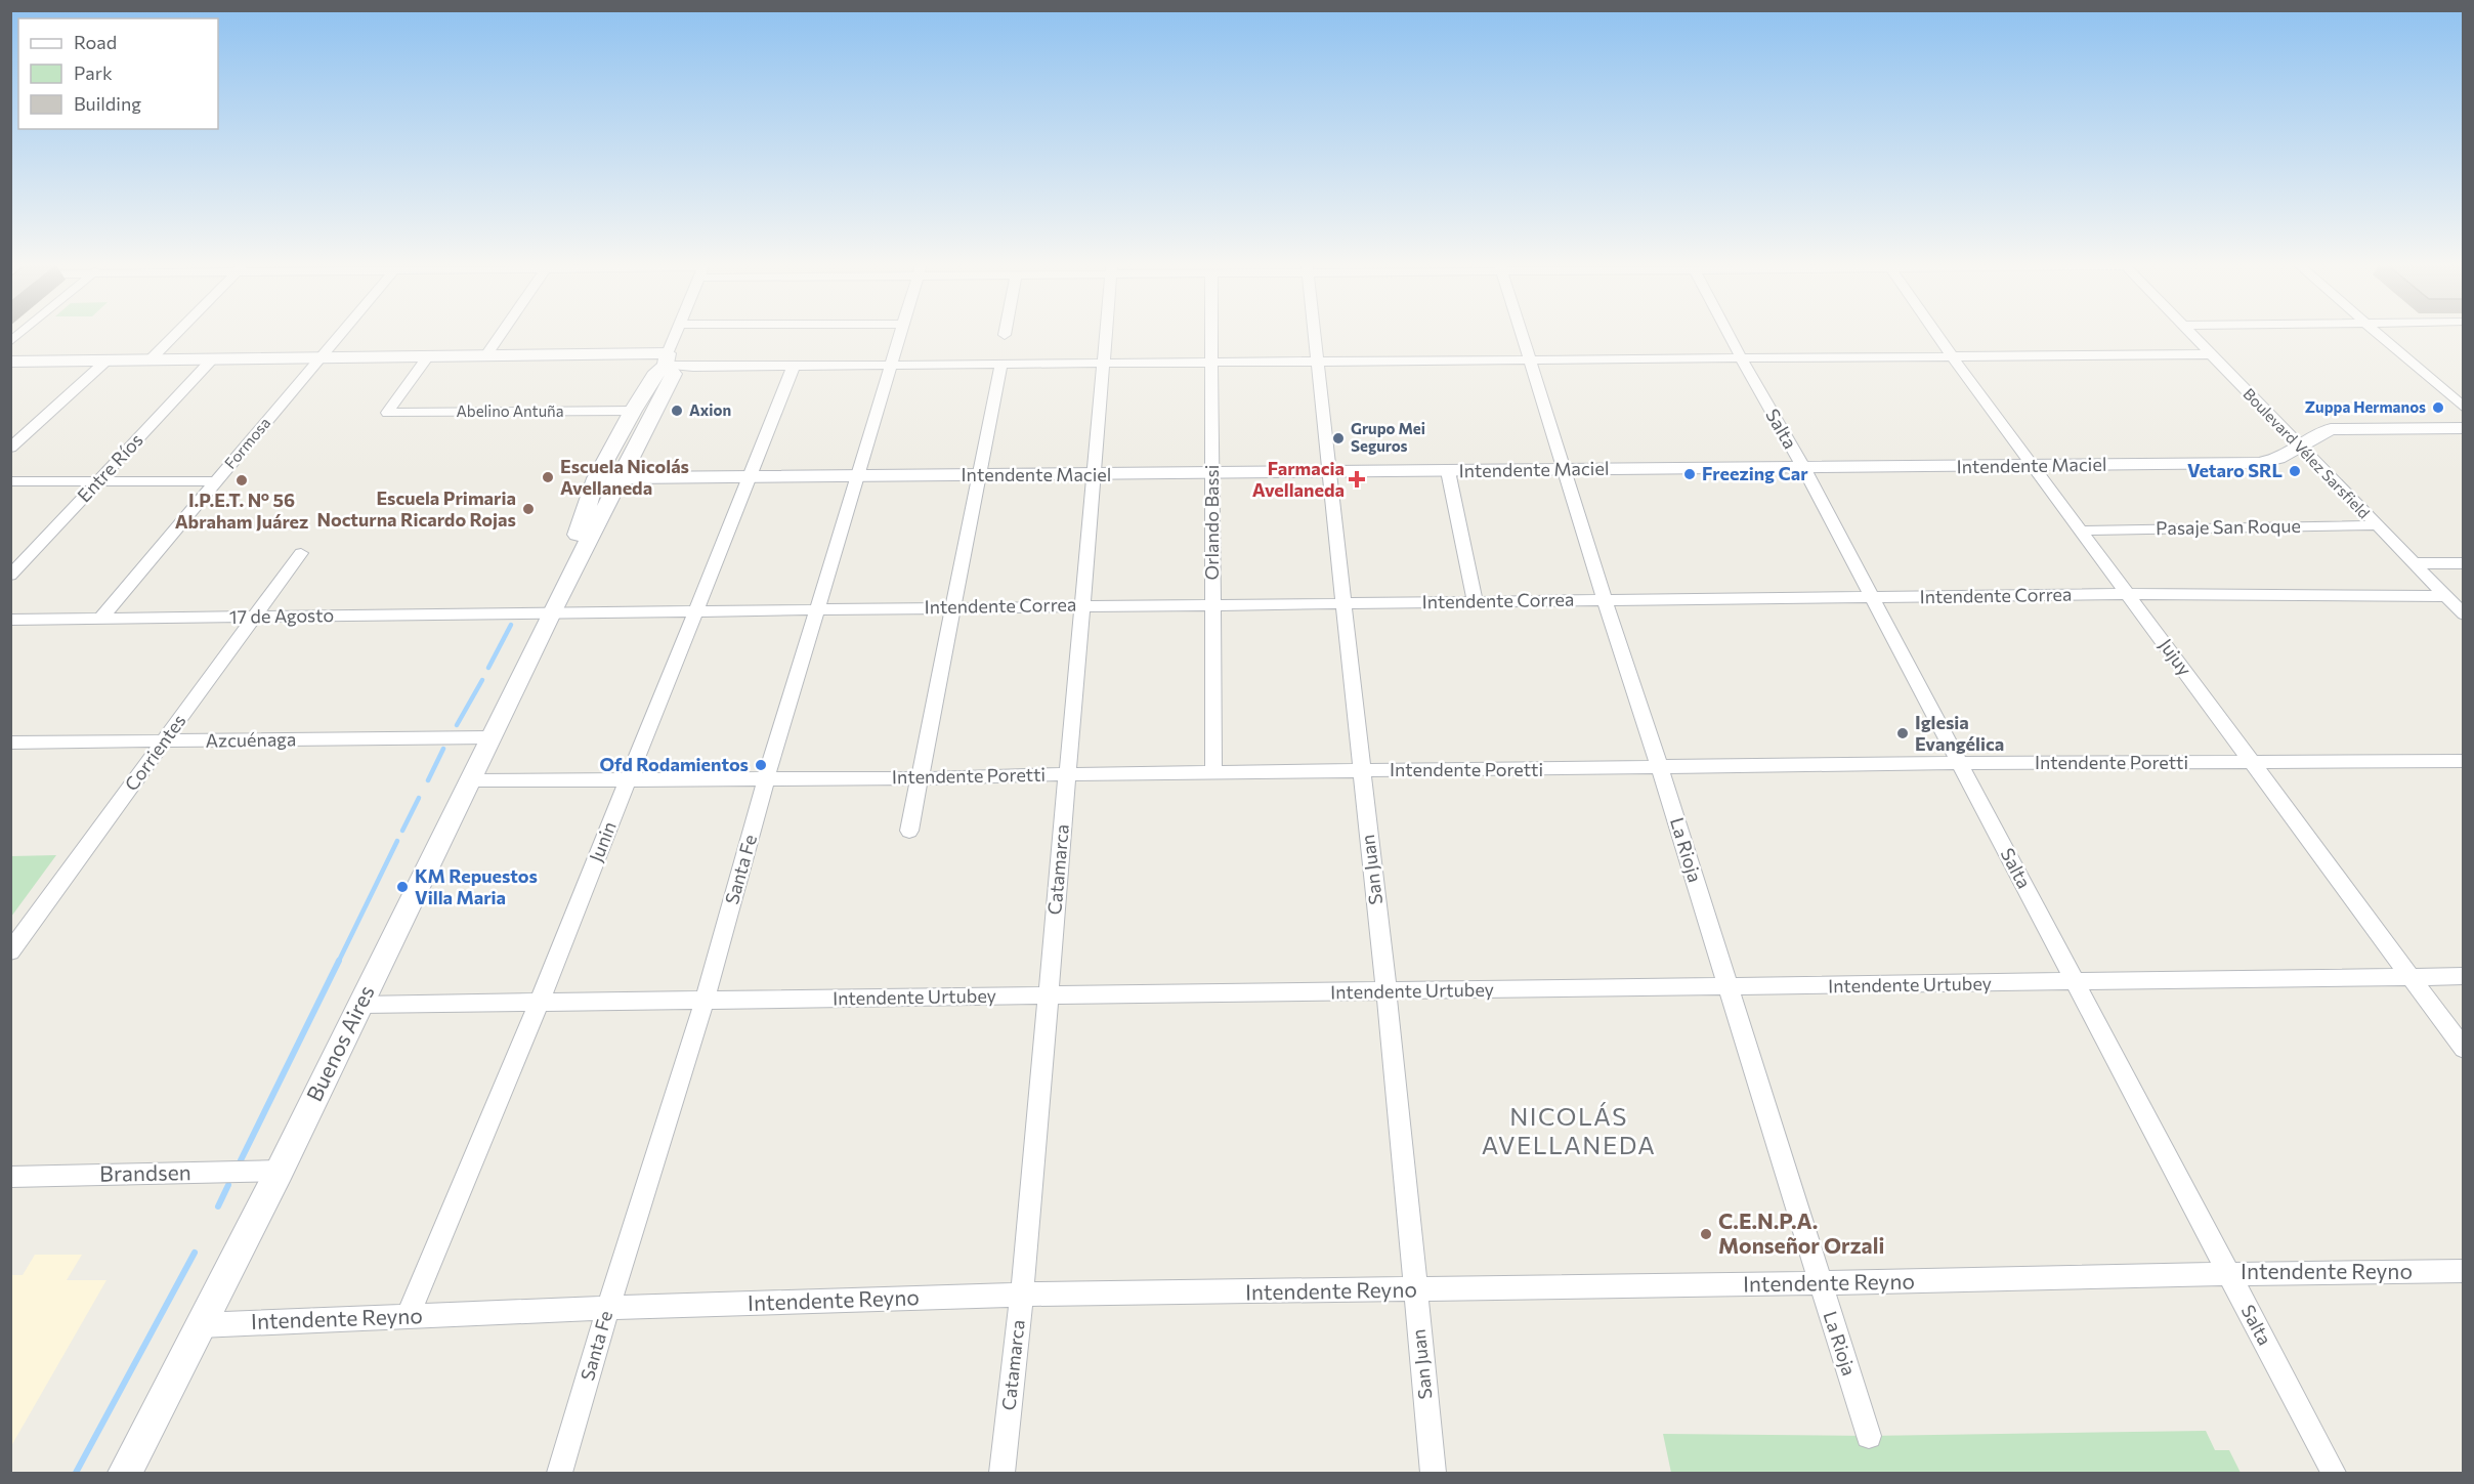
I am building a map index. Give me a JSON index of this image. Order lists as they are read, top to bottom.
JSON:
{
  "streets": {
    "main road": ["Intendente Maciel", "Buenos Aires"],
    "street": [
      "Abelino Antuña",
      "Salta",
      "Formosa",
      "Boulevard Vélez Sarsfield",
      "Entre Ríos",
      "Orlando Bassi",
      "Pasaje San Roque",
      "Intendente Correa",
      "17 de Agosto",
      "Jujuy",
      "Azcuénaga",
      "Corrientes",
      "Intendente Poretti",
      "Junin",
      "La Rioja",
      "Santa Fe",
      "Catamarca",
      "San Juan",
      "Intendente Urtubey",
      "Brandsen",
      "Intendente Reyno"
    ]
  },
  "crossings": [
    ["Abelino Antuña", "Buenos Aires"],
    ["Salta", "Intendente Maciel"],
    ["Salta", "Intendente Correa"],
    ["Salta", "Intendente Poretti"],
    ["Salta", "Intendente Urtubey"],
    ["Salta", "Intendente Reyno"],
    ["Formosa", "17 de Agosto"],
    ["Boulevard Vélez Sarsfield", "Intendente Maciel"],
    ["Boulevard Vélez Sarsfield", "Pasaje San Roque"],
    ["Boulevard Vélez Sarsfield", "Intendente Correa"],
    ["Intendente Maciel", "Orlando Bassi"],
    ["Intendente Maciel", "Jujuy"],
    ["Intendente Maciel", "Junin"],
    ["Intendente Maciel", "La Rioja"],
    ["Intendente Maciel", "Santa Fe"],
    ["Intendente Maciel", "Catamarca"],
    ["Intendente Maciel", "San Juan"],
    ["Intendente Maciel", "Buenos Aires"],
    ["Orlando Bassi", "Intendente Correa"],
    ["Orlando Bassi", "Intendente Poretti"],
    ["Pasaje San Roque", "Jujuy"],
    ["Intendente Correa", "17 de Agosto"],
    ["Intendente Correa", "Jujuy"],
    ["Intendente Correa", "Junin"],
    ["Intendente Correa", "La Rioja"],
    ["Intendente Correa", "Santa Fe"],
    ["Intendente Correa", "Catamarca"],
    ["Intendente Correa", "San Juan"],
    ["Intendente Correa", "Buenos Aires"],
    ["17 de Agosto", "Corrientes"],
    ["17 de Agosto", "Buenos Aires"],
    ["Jujuy", "Intendente Poretti"],
    ["Jujuy", "Intendente Urtubey"],
    ["Azcuénaga", "Corrientes"],
    ["Azcuénaga", "Buenos Aires"],
    ["Intendente Poretti", "Junin"],
    ["Intendente Poretti", "La Rioja"],
    ["Intendente Poretti", "Santa Fe"],
    ["Intendente Poretti", "Catamarca"],
    ["Intendente Poretti", "San Juan"],
    ["Intendente Poretti", "Buenos Aires"],
    ["Junin", "Intendente Urtubey"],
    ["Junin", "Intendente Reyno"],
    ["La Rioja", "Intendente Urtubey"],
    ["La Rioja", "Intendente Reyno"],
    ["Santa Fe", "Intendente Urtubey"],
    ["Santa Fe", "Intendente Reyno"],
    ["Catamarca", "Intendente Urtubey"],
    ["Catamarca", "Intendente Reyno"],
    ["San Juan", "Intendente Urtubey"],
    ["San Juan", "Intendente Reyno"],
    ["Intendente Urtubey", "Buenos Aires"],
    ["Buenos Aires", "Brandsen"],
    ["Buenos Aires", "Intendente Reyno"]
  ],
  "districts": ["NICOLÁS AVELLANEDA"],
  "places": {
    "other": [
      "Zuppa Hermanos",
      "Axion",
      "Grupo Mei Seguros",
      "Vetaro SRL",
      "Freezing Car",
      "Escuela Nicolás Avellaneda",
      "I.P.E.T. Nº 56 Abraham Juárez",
      "Escuela Primaria Nocturna Ricardo Rojas",
      "Iglesia Evangélica",
      "Ofd Rodamientos",
      "KM Repuestos Villa Maria",
      "C.E.N.P.A. Monseñor Orzali"
    ],
    "health": ["Farmacia Avellaneda"]
  },
  "legend": ["Road", "Park", "Building"]
}
